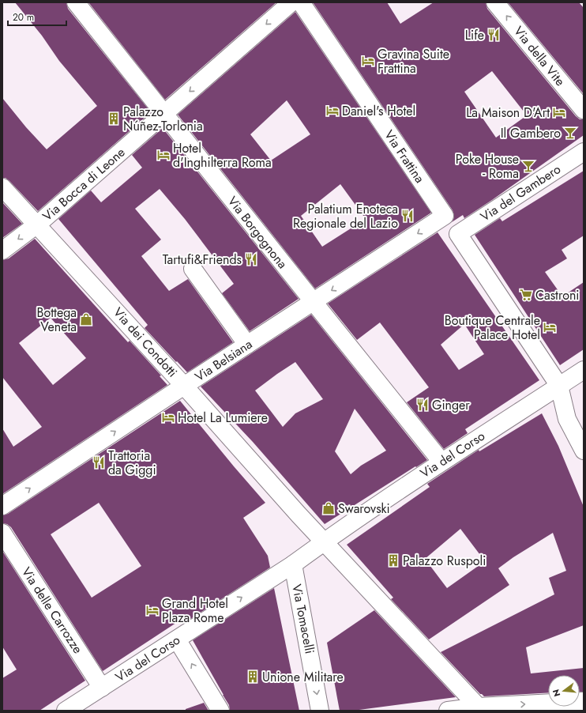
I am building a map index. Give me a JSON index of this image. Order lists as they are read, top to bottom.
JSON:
{
  "streets": {
    "street": [
      "Via della Vite",
      "Via Frattina",
      "Via Bocca di Leone",
      "Via del Gambero",
      "Via Borgognona",
      "Via dei Condotti",
      "Via Belsiana",
      "Via del Corso",
      "Via delle Carrozze",
      "Via Tomacelli"
    ]
  },
  "crossings": [
    ["Via Frattina", "Via Belsiana"],
    ["Via Bocca di Leone", "Via Borgognona"],
    ["Via Bocca di Leone", "Via dei Condotti"],
    ["Via del Gambero", "Via del Corso"],
    ["Via Borgognona", "Via Belsiana"],
    ["Via Borgognona", "Via del Corso"],
    ["Via dei Condotti", "Via Belsiana"],
    ["Via dei Condotti", "Via del Corso"],
    ["Via del Corso", "Via delle Carrozze"],
    ["Via del Corso", "Via Tomacelli"]
  ],
  "one_way": ["Via della Vite", "Via Bocca di Leone"],
  "places": {
    "restaurant": [
      "Life",
      "Palatium Enoteca Regionale del Lazio",
      "Tartufi&Friends",
      "Ginger",
      "Trattoria da Giggi"
    ],
    "hotel": [
      "Gravina Suite Frattina",
      "Daniel's Hotel",
      "La Maison D'Art",
      "Hotel d'Inghilterra Roma",
      "Boutique Centrale Palace Hotel",
      "Hotel La Lumiere",
      "Grand Hotel Plaza Rome"
    ],
    "building": ["Palazzo Núñez-Torlonia", "Palazzo Ruspoli", "Unione Militare"],
    "bar": ["Il Gambero", "Poke House - Roma"],
    "supermarket": ["Castroni"],
    "shop": ["Bottega Veneta", "Swarovski"]
  },
  "scale_bar": "20 m",
  "north": "left"
}
